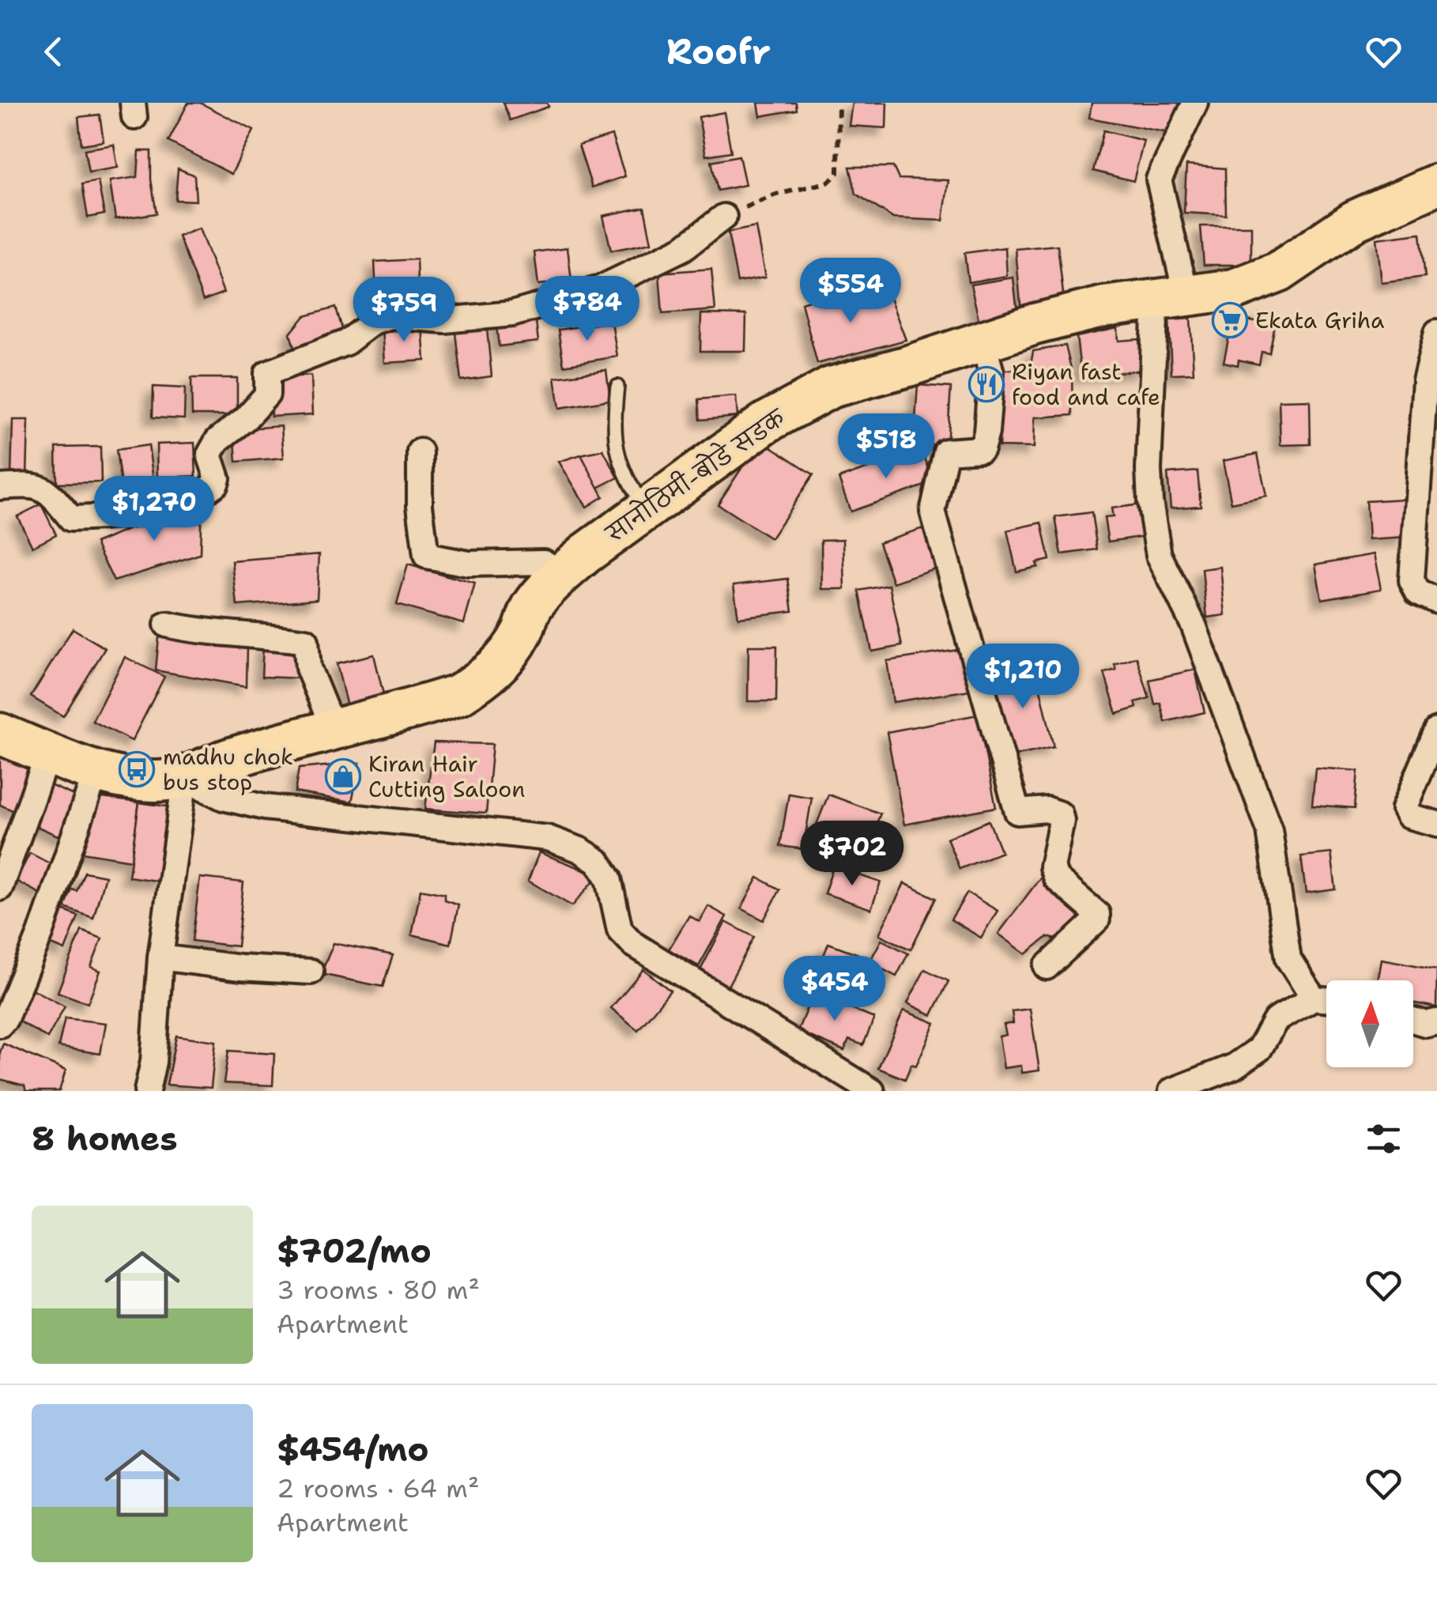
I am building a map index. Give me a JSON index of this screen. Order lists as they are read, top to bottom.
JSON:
{
  "streets": {
    "main road": ["सानोठिमी-बोडे सडक"]
  },
  "places": {
    "supermarket": ["Ekata Griha"],
    "restaurant": ["Riyan fast food and cafe"],
    "bus stop": ["madhu chok bus stop"],
    "shop": ["Kiran Hair Cutting Saloon"]
  },
  "north": "top",
  "page": {
    "header": "Roofr",
    "price": [
      "$554",
      "$784",
      "$759",
      "$518",
      "$1,270",
      "$1,210",
      "$702",
      "$454"
    ],
    "heading": "8 homes",
    "list": [
      {
        "name": "$702/mo",
        "note": "3 rooms · 80 m² · Apartment"
      },
      {
        "name": "$454/mo",
        "note": "2 rooms · 64 m² · Apartment"
      }
    ]
  }
}
